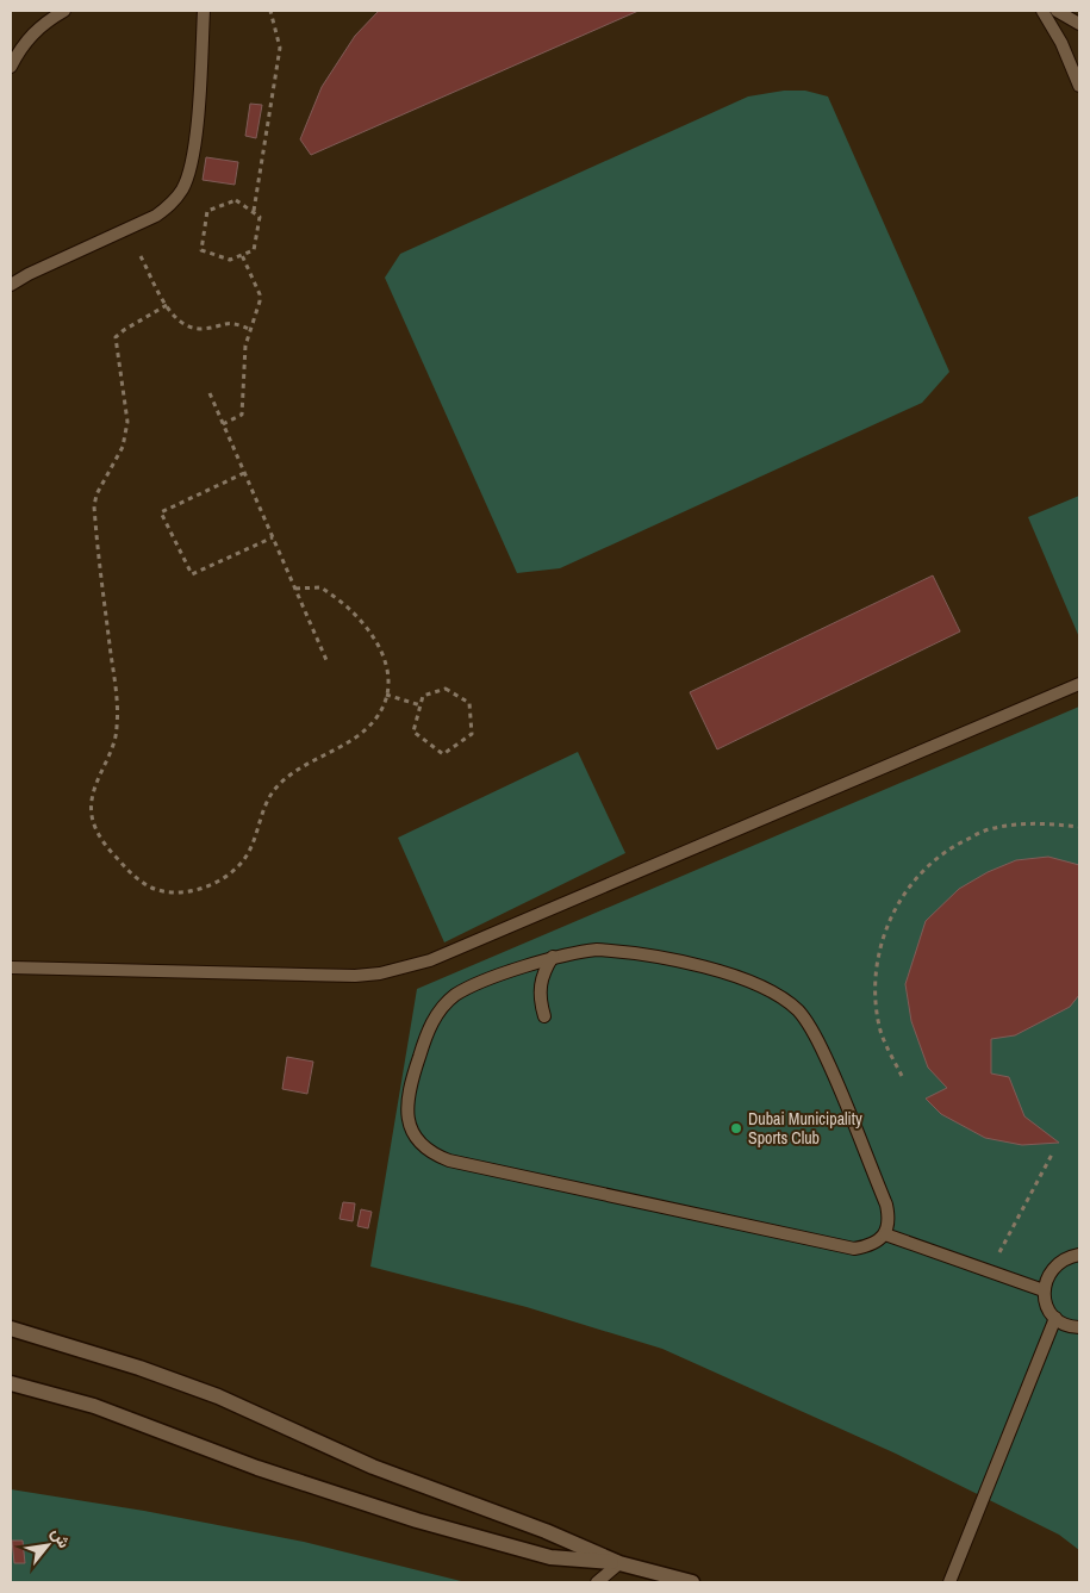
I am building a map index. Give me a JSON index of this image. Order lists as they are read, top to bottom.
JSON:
{
  "places": ["Dubai Municipality Sports Club"],
  "north": "top right"
}
